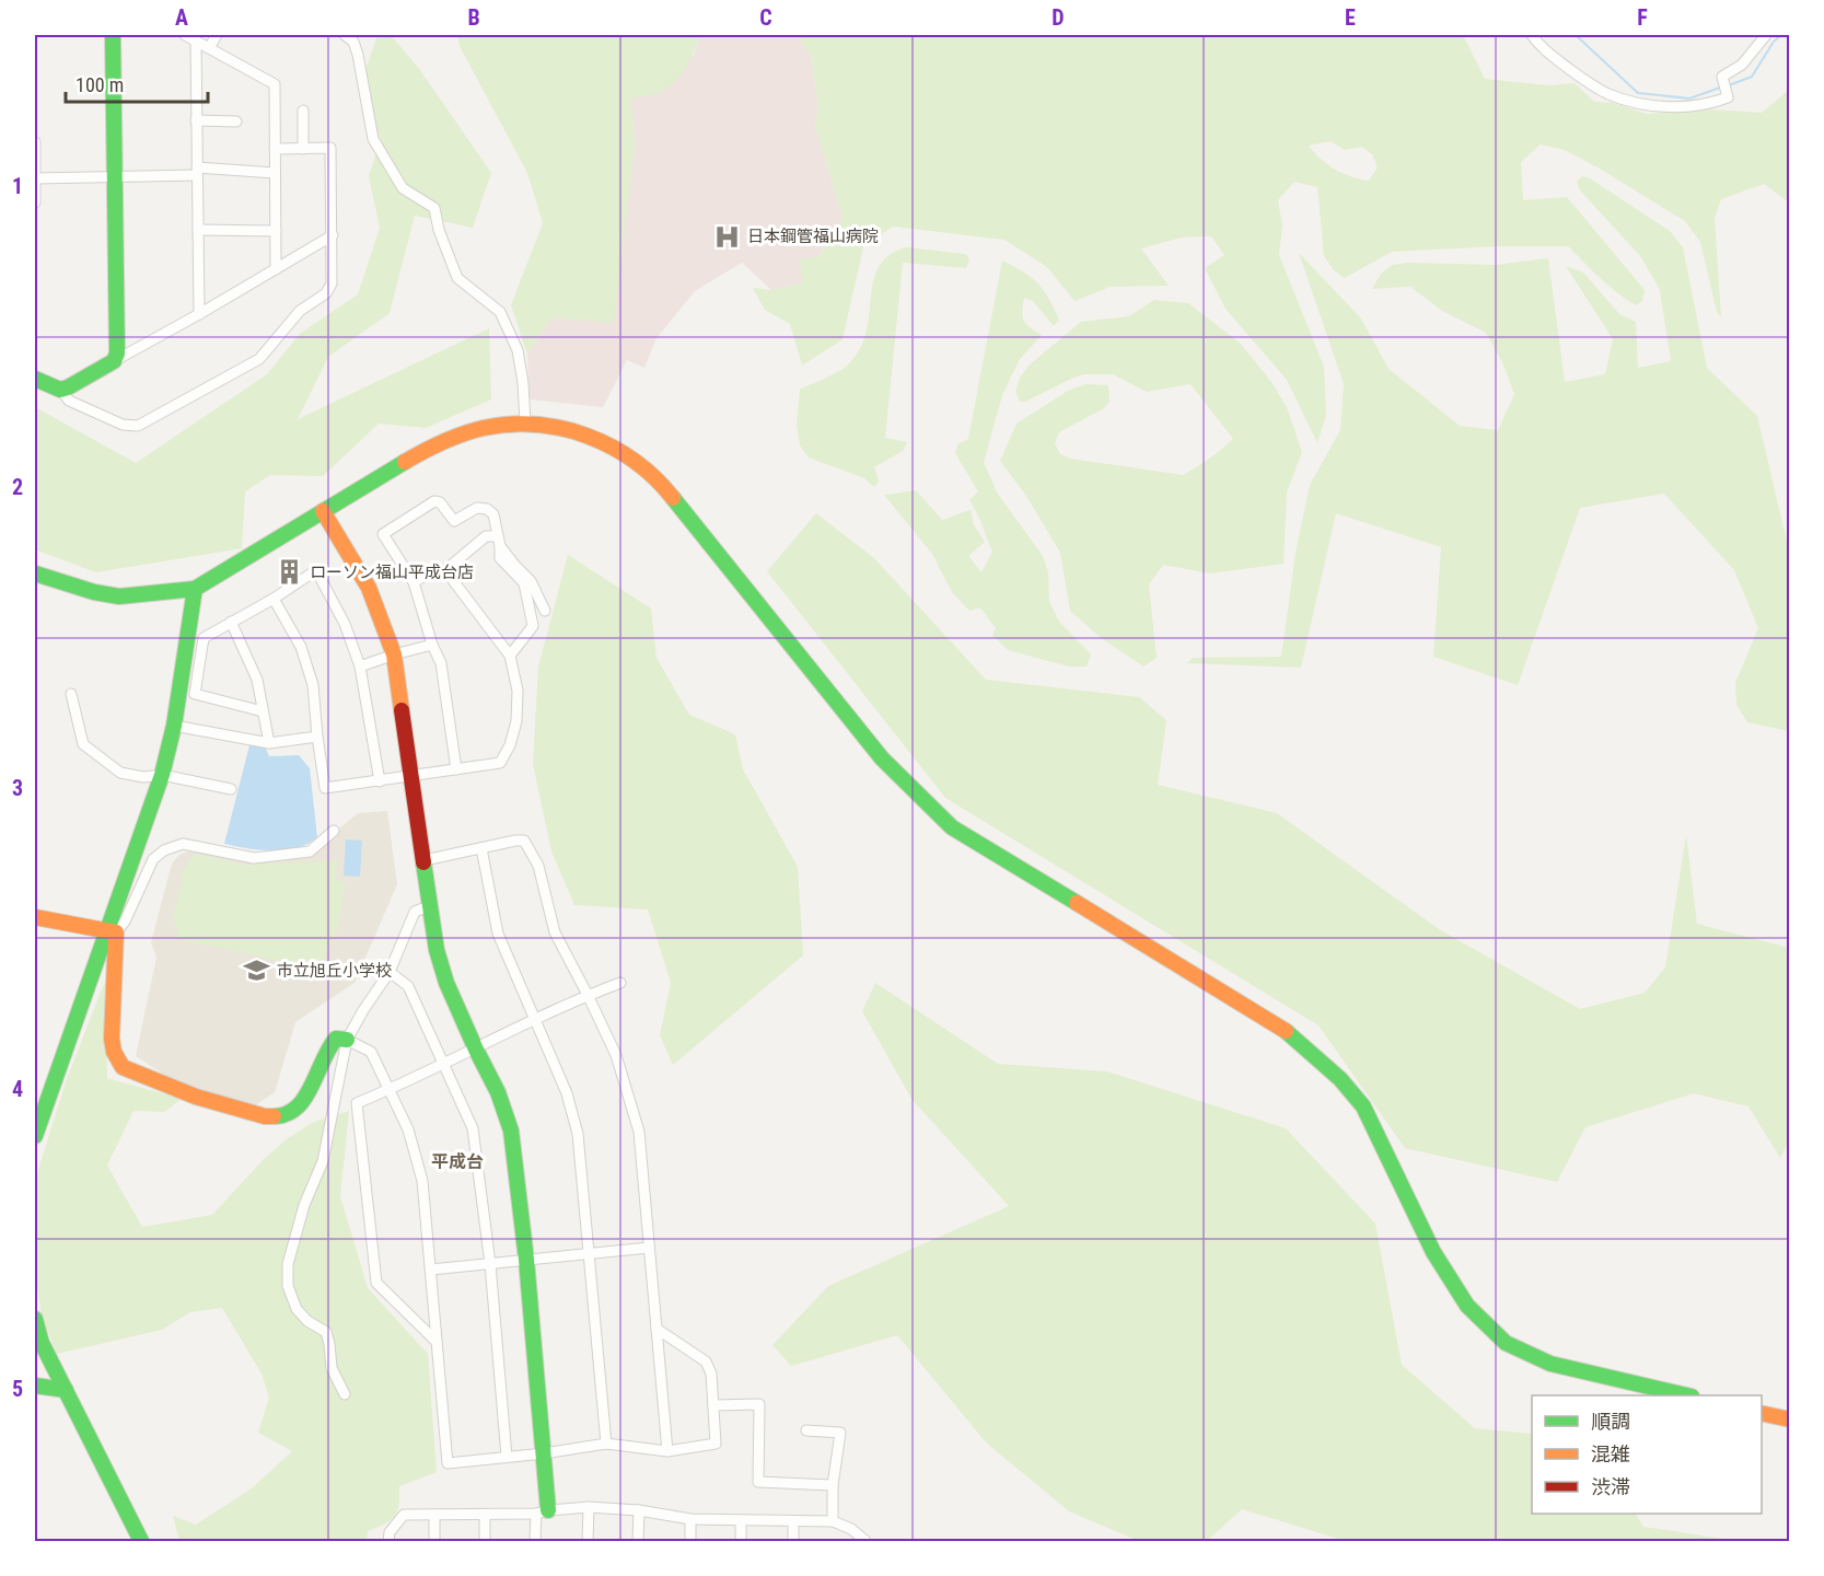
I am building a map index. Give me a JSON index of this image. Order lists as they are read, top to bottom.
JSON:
{
  "districts": ["平成台"],
  "places": {
    "hospital": ["日本鋼管福山病院"],
    "building": ["ローソン福山平成台店"],
    "school or university": ["市立旭丘小学校"]
  },
  "legend": ["順調", "混雑", "渋滞"],
  "scale_bar": "100 m",
  "grid": {
    "columns": [
      "A",
      "B",
      "C",
      "D",
      "E",
      "F"
    ],
    "rows": [
      "1",
      "2",
      "3",
      "4",
      "5"
    ]
  }
}
